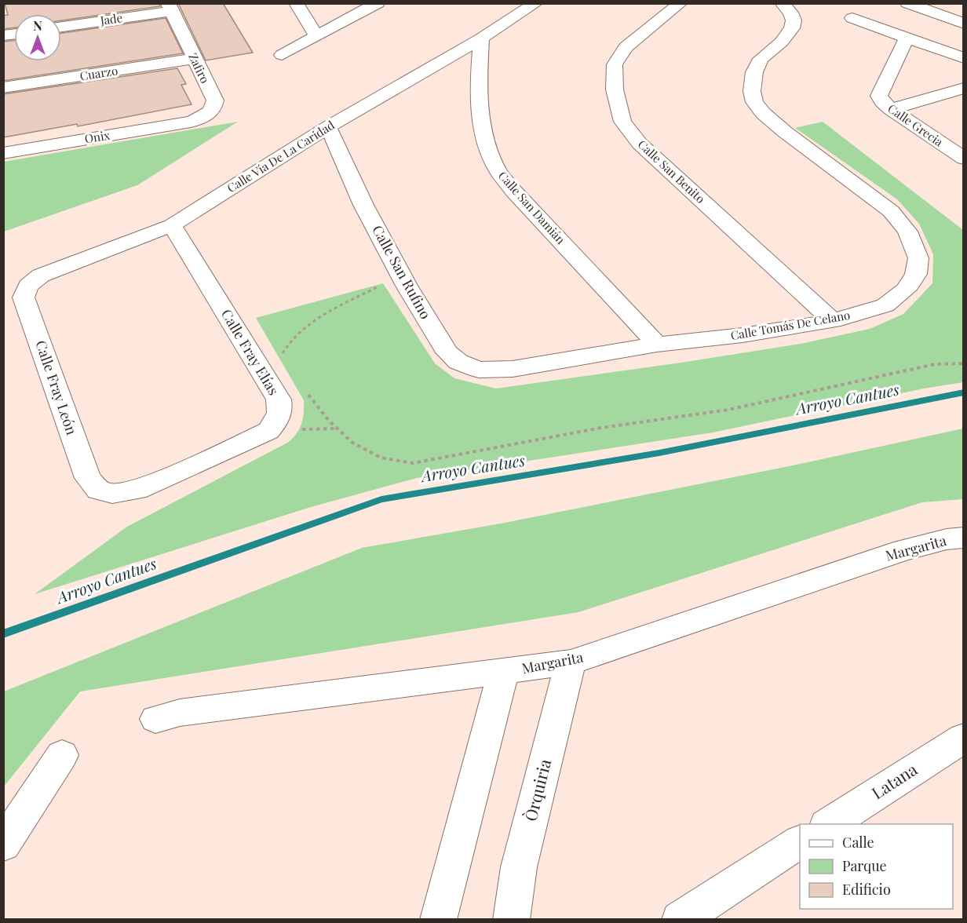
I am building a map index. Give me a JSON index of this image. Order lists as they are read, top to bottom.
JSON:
{
  "streets": {
    "street": [
      "Jade",
      "Zafiro",
      "Cuarzo",
      "Calle Grecia",
      "Onix",
      "Calle Vía De La Caridad",
      "Calle San Benito",
      "Calle San Damián",
      "Calle San Rufino",
      "Calle Tomás De Celano",
      "Calle Fray Elías",
      "Calle Fray León",
      "Margarita",
      "Latana",
      "Òrquiria"
    ]
  },
  "crossings": [
    ["Jade", "Zafiro"],
    ["Zafiro", "Cuarzo"],
    ["Zafiro", "Onix"],
    ["Calle Vía De La Caridad", "Calle San Damián"],
    ["Calle Vía De La Caridad", "Calle San Rufino"],
    ["Calle Vía De La Caridad", "Calle Fray Elías"],
    ["Calle Vía De La Caridad", "Calle Fray León"],
    ["Calle San Benito", "Calle Tomás De Celano"],
    ["Calle San Damián", "Calle Tomás De Celano"],
    ["Calle San Rufino", "Calle Tomás De Celano"],
    ["Calle Fray Elías", "Calle Fray León"],
    ["Margarita", "Òrquiria"]
  ],
  "water": ["Arroyo Cantues"],
  "legend": ["Calle", "Parque", "Edificio"],
  "north": "top"
}
